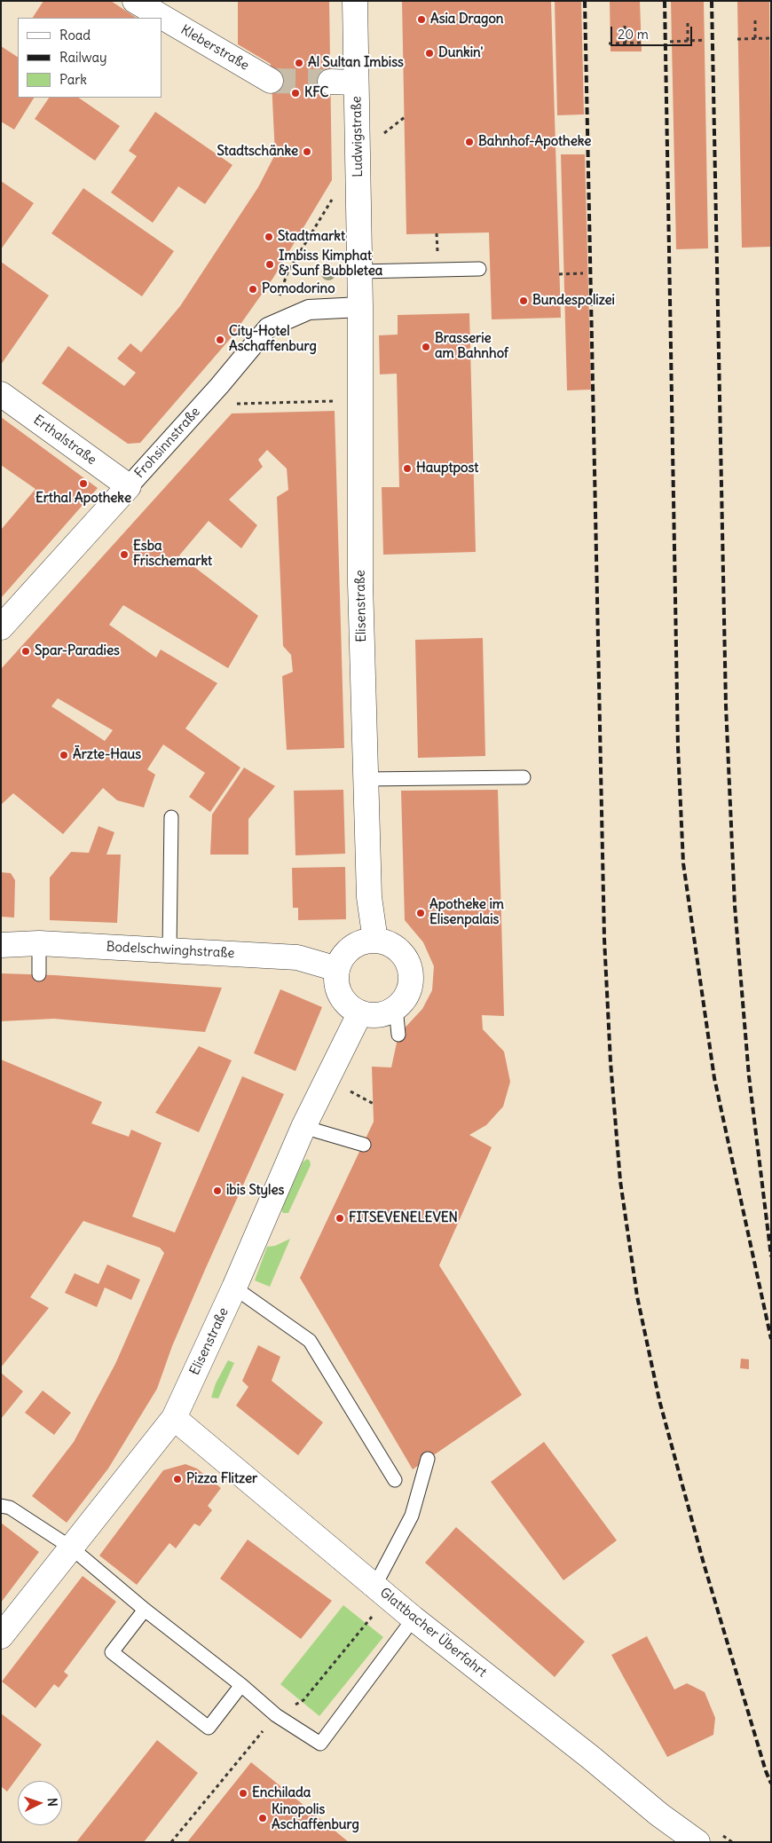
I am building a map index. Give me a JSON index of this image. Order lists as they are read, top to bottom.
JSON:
{
  "streets": {
    "street": [
      "Kleberstraße",
      "Ludwigstraße",
      "Erthalstraße",
      "Frohsinnstraße",
      "Elisenstraße",
      "Bodelschwinghstraße",
      "Glattbacher Überfahrt"
    ]
  },
  "crossings": [
    ["Ludwigstraße", "Elisenstraße"],
    ["Erthalstraße", "Frohsinnstraße"],
    ["Frohsinnstraße", "Elisenstraße"],
    ["Elisenstraße", "Bodelschwinghstraße"],
    ["Elisenstraße", "Glattbacher Überfahrt"]
  ],
  "places": [
    "Asia Dragon",
    "Dunkin'",
    "Al Sultan Imbiss",
    "KFC",
    "Bahnhof-Apotheke",
    "Stadtschänke",
    "Stadtmarkt",
    "Imbiss Kimphat & Sunf Bubbletea",
    "Pomodorino",
    "Bundespolizei",
    "City-Hotel Aschaffenburg",
    "Brasserie am Bahnhof",
    "Hauptpost",
    "Erthal Apotheke",
    "Esba Frischemarkt",
    "Spar-Paradies",
    "Ärzte-Haus",
    "Apotheke im Elisenpalais",
    "ibis Styles",
    "FITSEVENELEVEN",
    "Pizza Flitzer",
    "Enchilada",
    "Kinopolis Aschaffenburg"
  ],
  "legend": ["Road", "Railway", "Park"],
  "scale_bar": "20 m",
  "north": "right"
}
